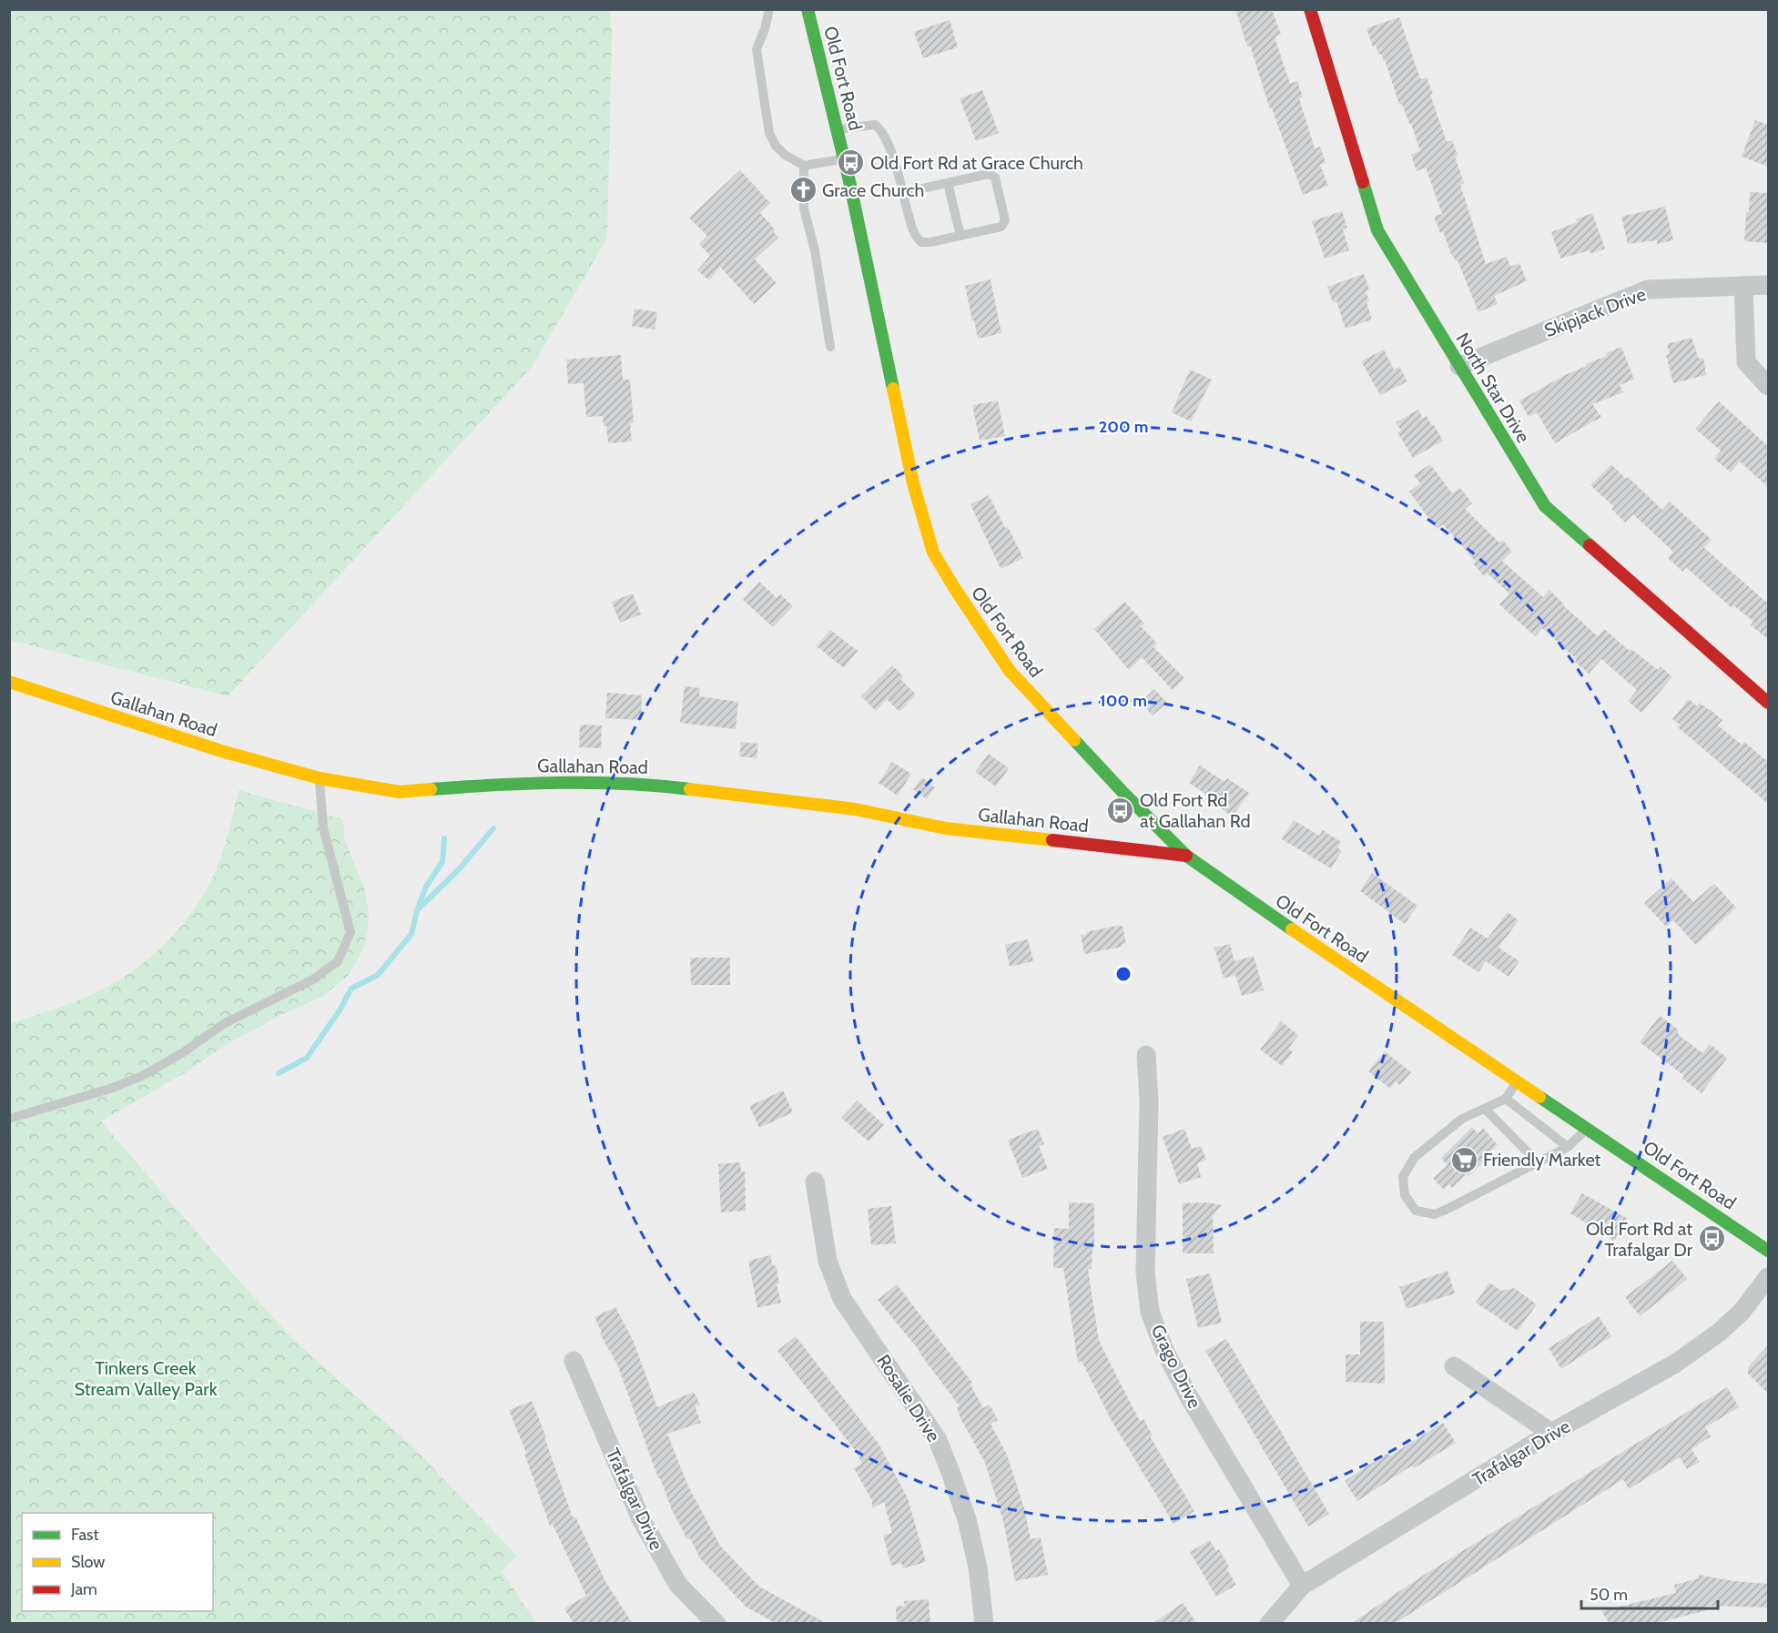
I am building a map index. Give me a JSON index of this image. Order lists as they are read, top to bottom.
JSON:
{
  "streets": {
    "street": [
      "Old Fort Road",
      "Skipjack Drive",
      "North Star Drive",
      "Gallahan Road",
      "Grago Drive",
      "Rosalie Drive",
      "Trafalgar Drive"
    ]
  },
  "crossings": [
    ["Old Fort Road", "Gallahan Road"],
    ["Skipjack Drive", "North Star Drive"],
    ["Grago Drive", "Trafalgar Drive"]
  ],
  "parks": ["Tinkers Creek Stream Valley Park"],
  "places": {
    "bus stop": ["Old Fort Rd at Grace Church", "Old Fort Rd at Gallahan Rd", "Old Fort Rd at Trafalgar Dr"],
    "church": ["Grace Church"],
    "supermarket": ["Friendly Market"]
  },
  "legend": ["Fast", "Slow", "Jam"],
  "scale_bar": "50 m",
  "rings": ["200 m", "100 m"]
}
